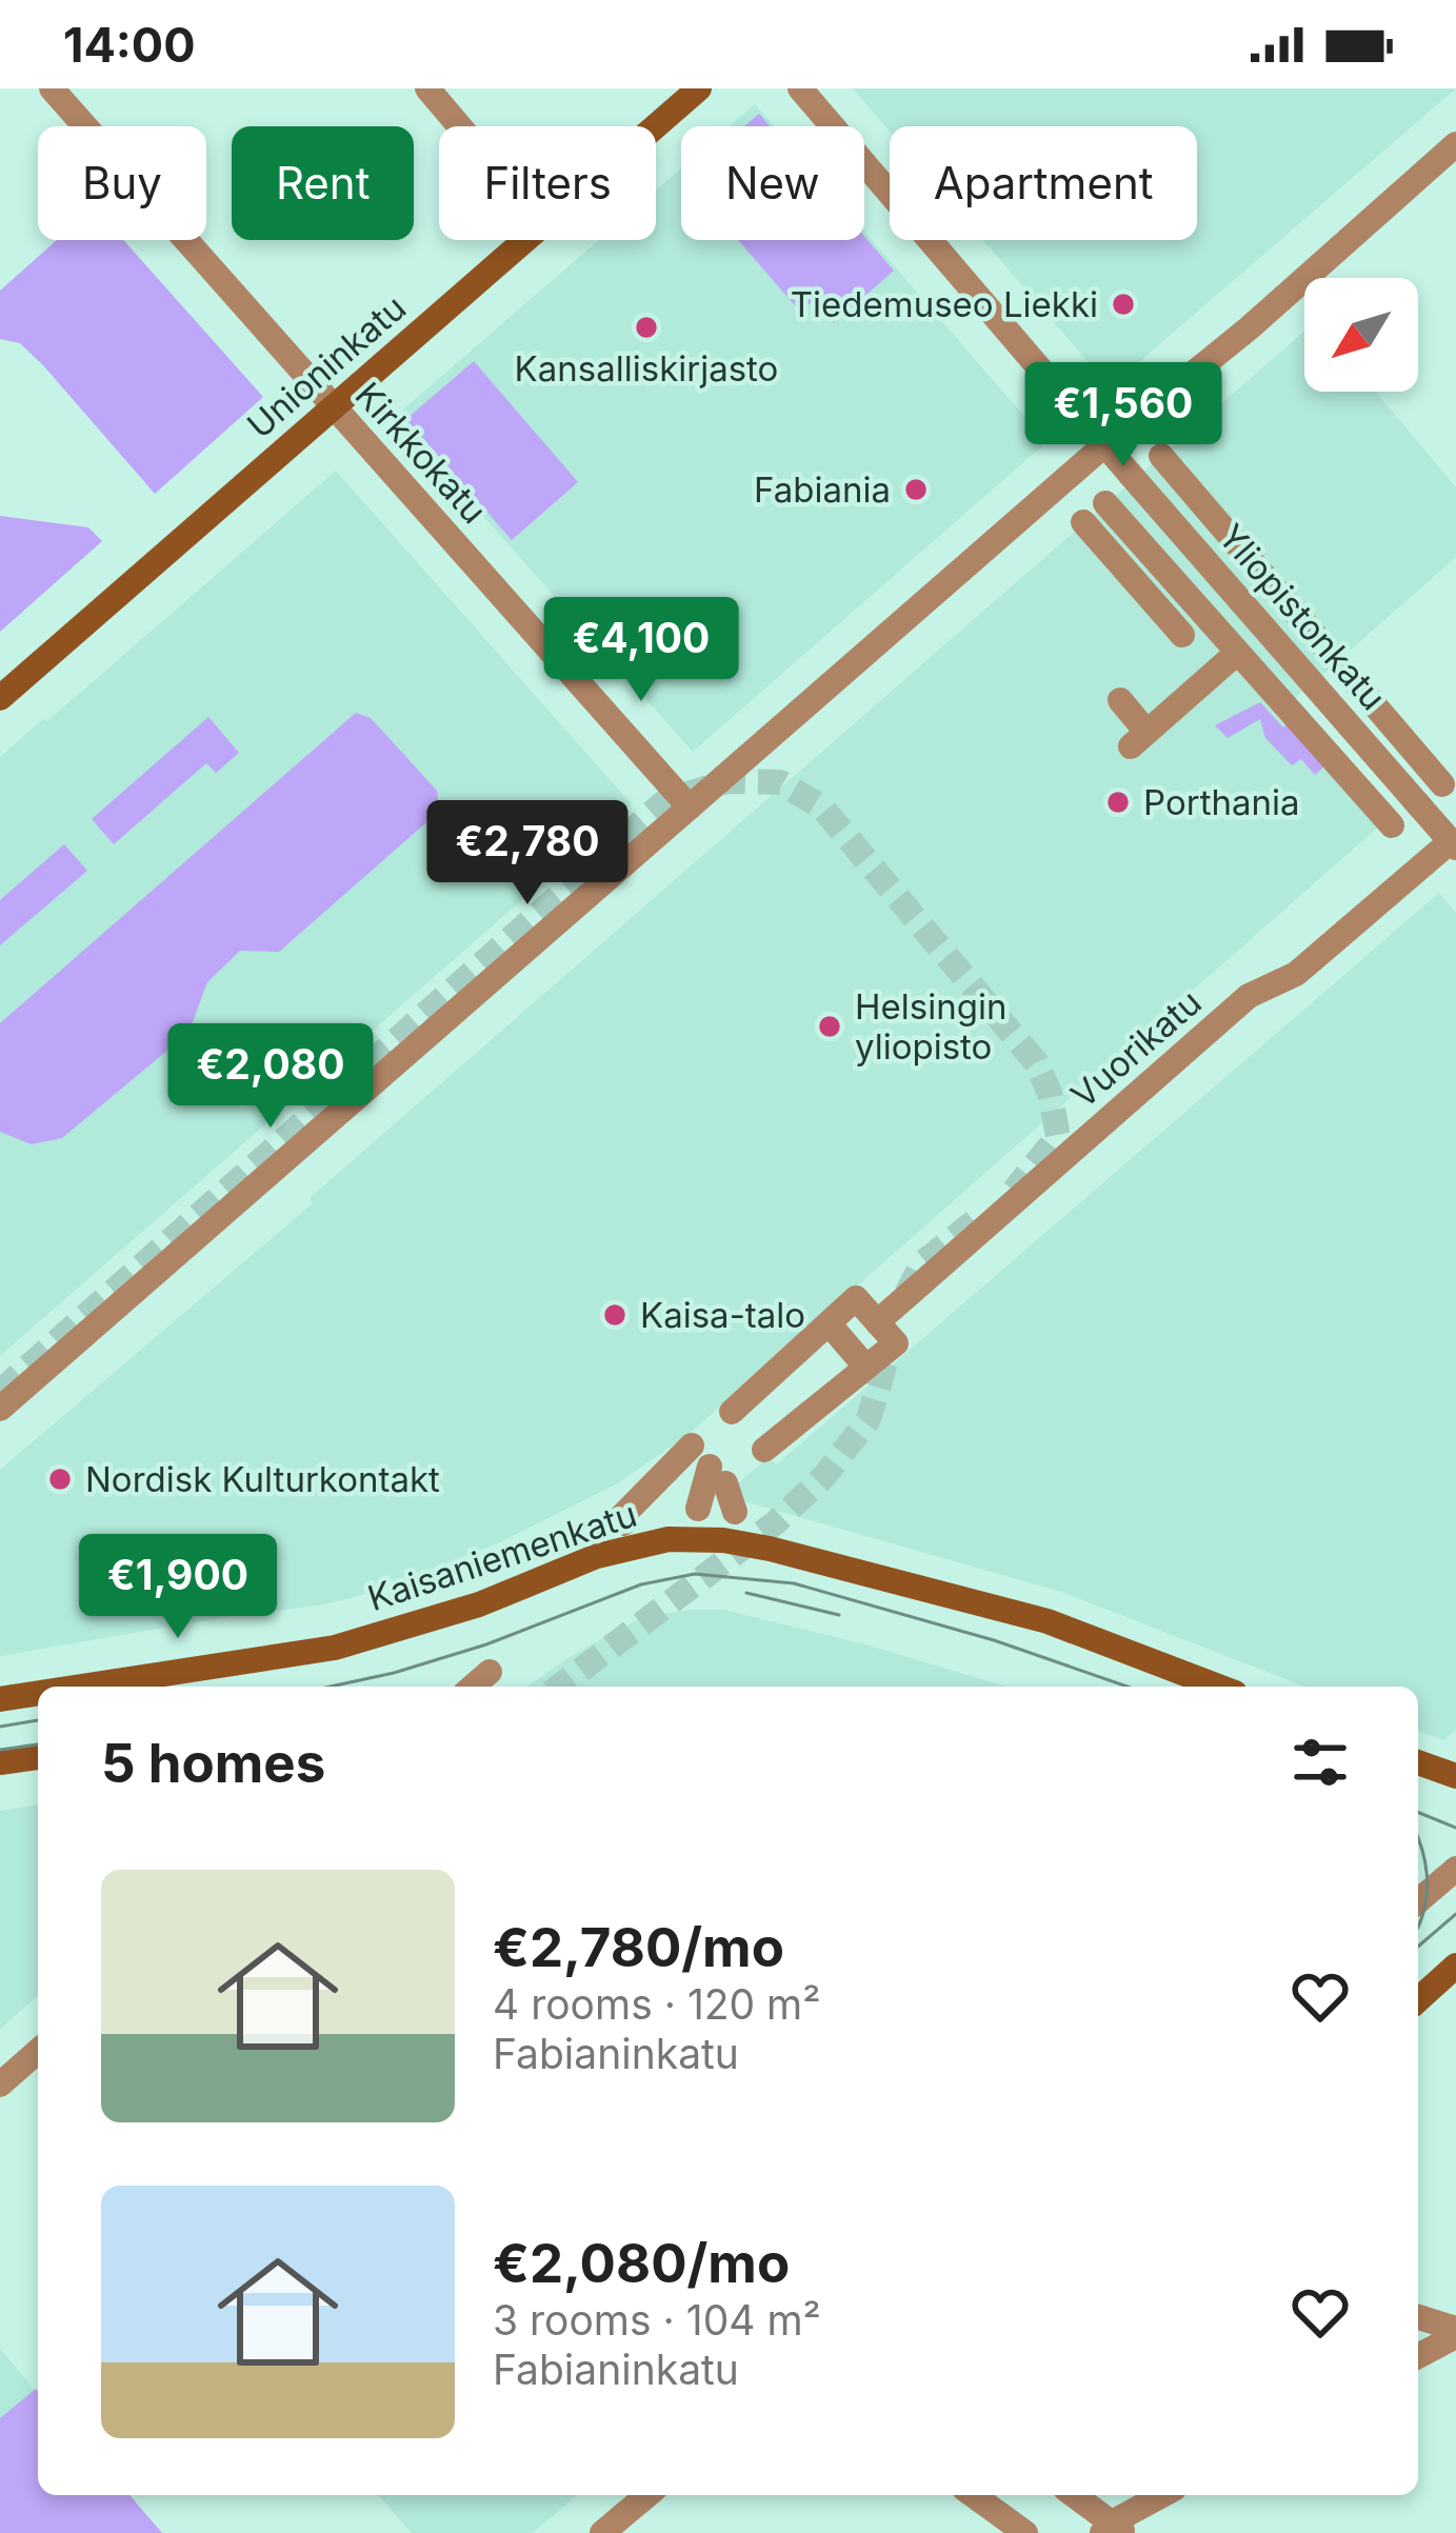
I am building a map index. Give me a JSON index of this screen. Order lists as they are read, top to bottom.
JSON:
{
  "streets": {
    "main road": ["Unioninkatu", "Kaisaniemenkatu"],
    "street": ["Kirkkokatu", "Yliopistonkatu", "Vuorikatu"]
  },
  "crossings": [
    ["Unioninkatu", "Kirkkokatu"],
    ["Yliopistonkatu", "Vuorikatu"]
  ],
  "places": [
    "Tiedemuseo Liekki",
    "Kansalliskirjasto",
    "Fabiania",
    "Porthania",
    "Helsingin yliopisto",
    "Kaisa-talo",
    "Nordisk Kulturkontakt"
  ],
  "north": "bottom left",
  "page": {
    "status": "14:00",
    "chip": [
      "Buy",
      "Rent",
      "Filters",
      "New",
      "Apartment"
    ],
    "price": [
      "€1,560",
      "€4,100",
      "€2,780",
      "€2,080",
      "€1,900"
    ],
    "heading": "5 homes",
    "list": [
      {
        "name": "€2,780/mo",
        "note": "4 rooms · 120 m² · Fabianinkatu"
      },
      {
        "name": "€2,080/mo",
        "note": "3 rooms · 104 m² · Fabianinkatu"
      }
    ]
  }
}
